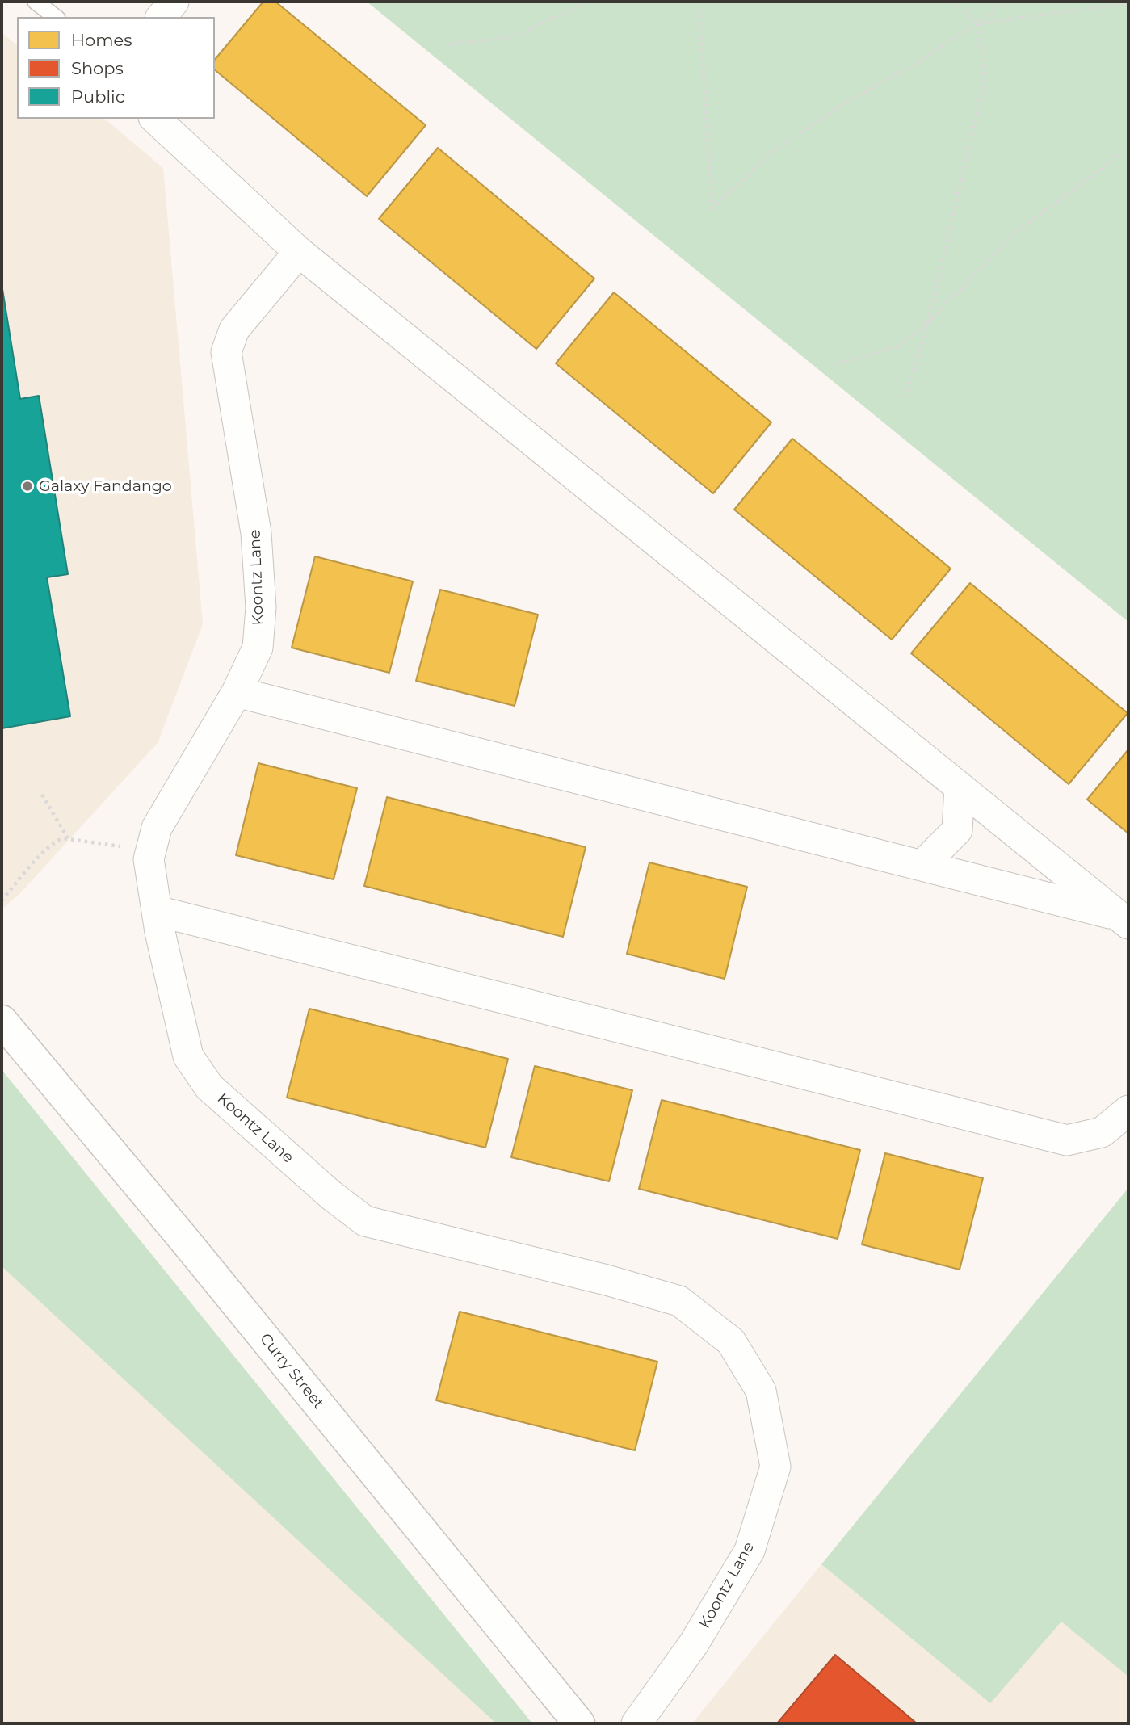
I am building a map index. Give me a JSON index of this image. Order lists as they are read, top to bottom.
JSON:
{
  "streets": {
    "street": ["Koontz Lane", "Curry Street"]
  },
  "places": ["Galaxy Fandango"],
  "legend": ["Homes", "Shops", "Public"]
}
